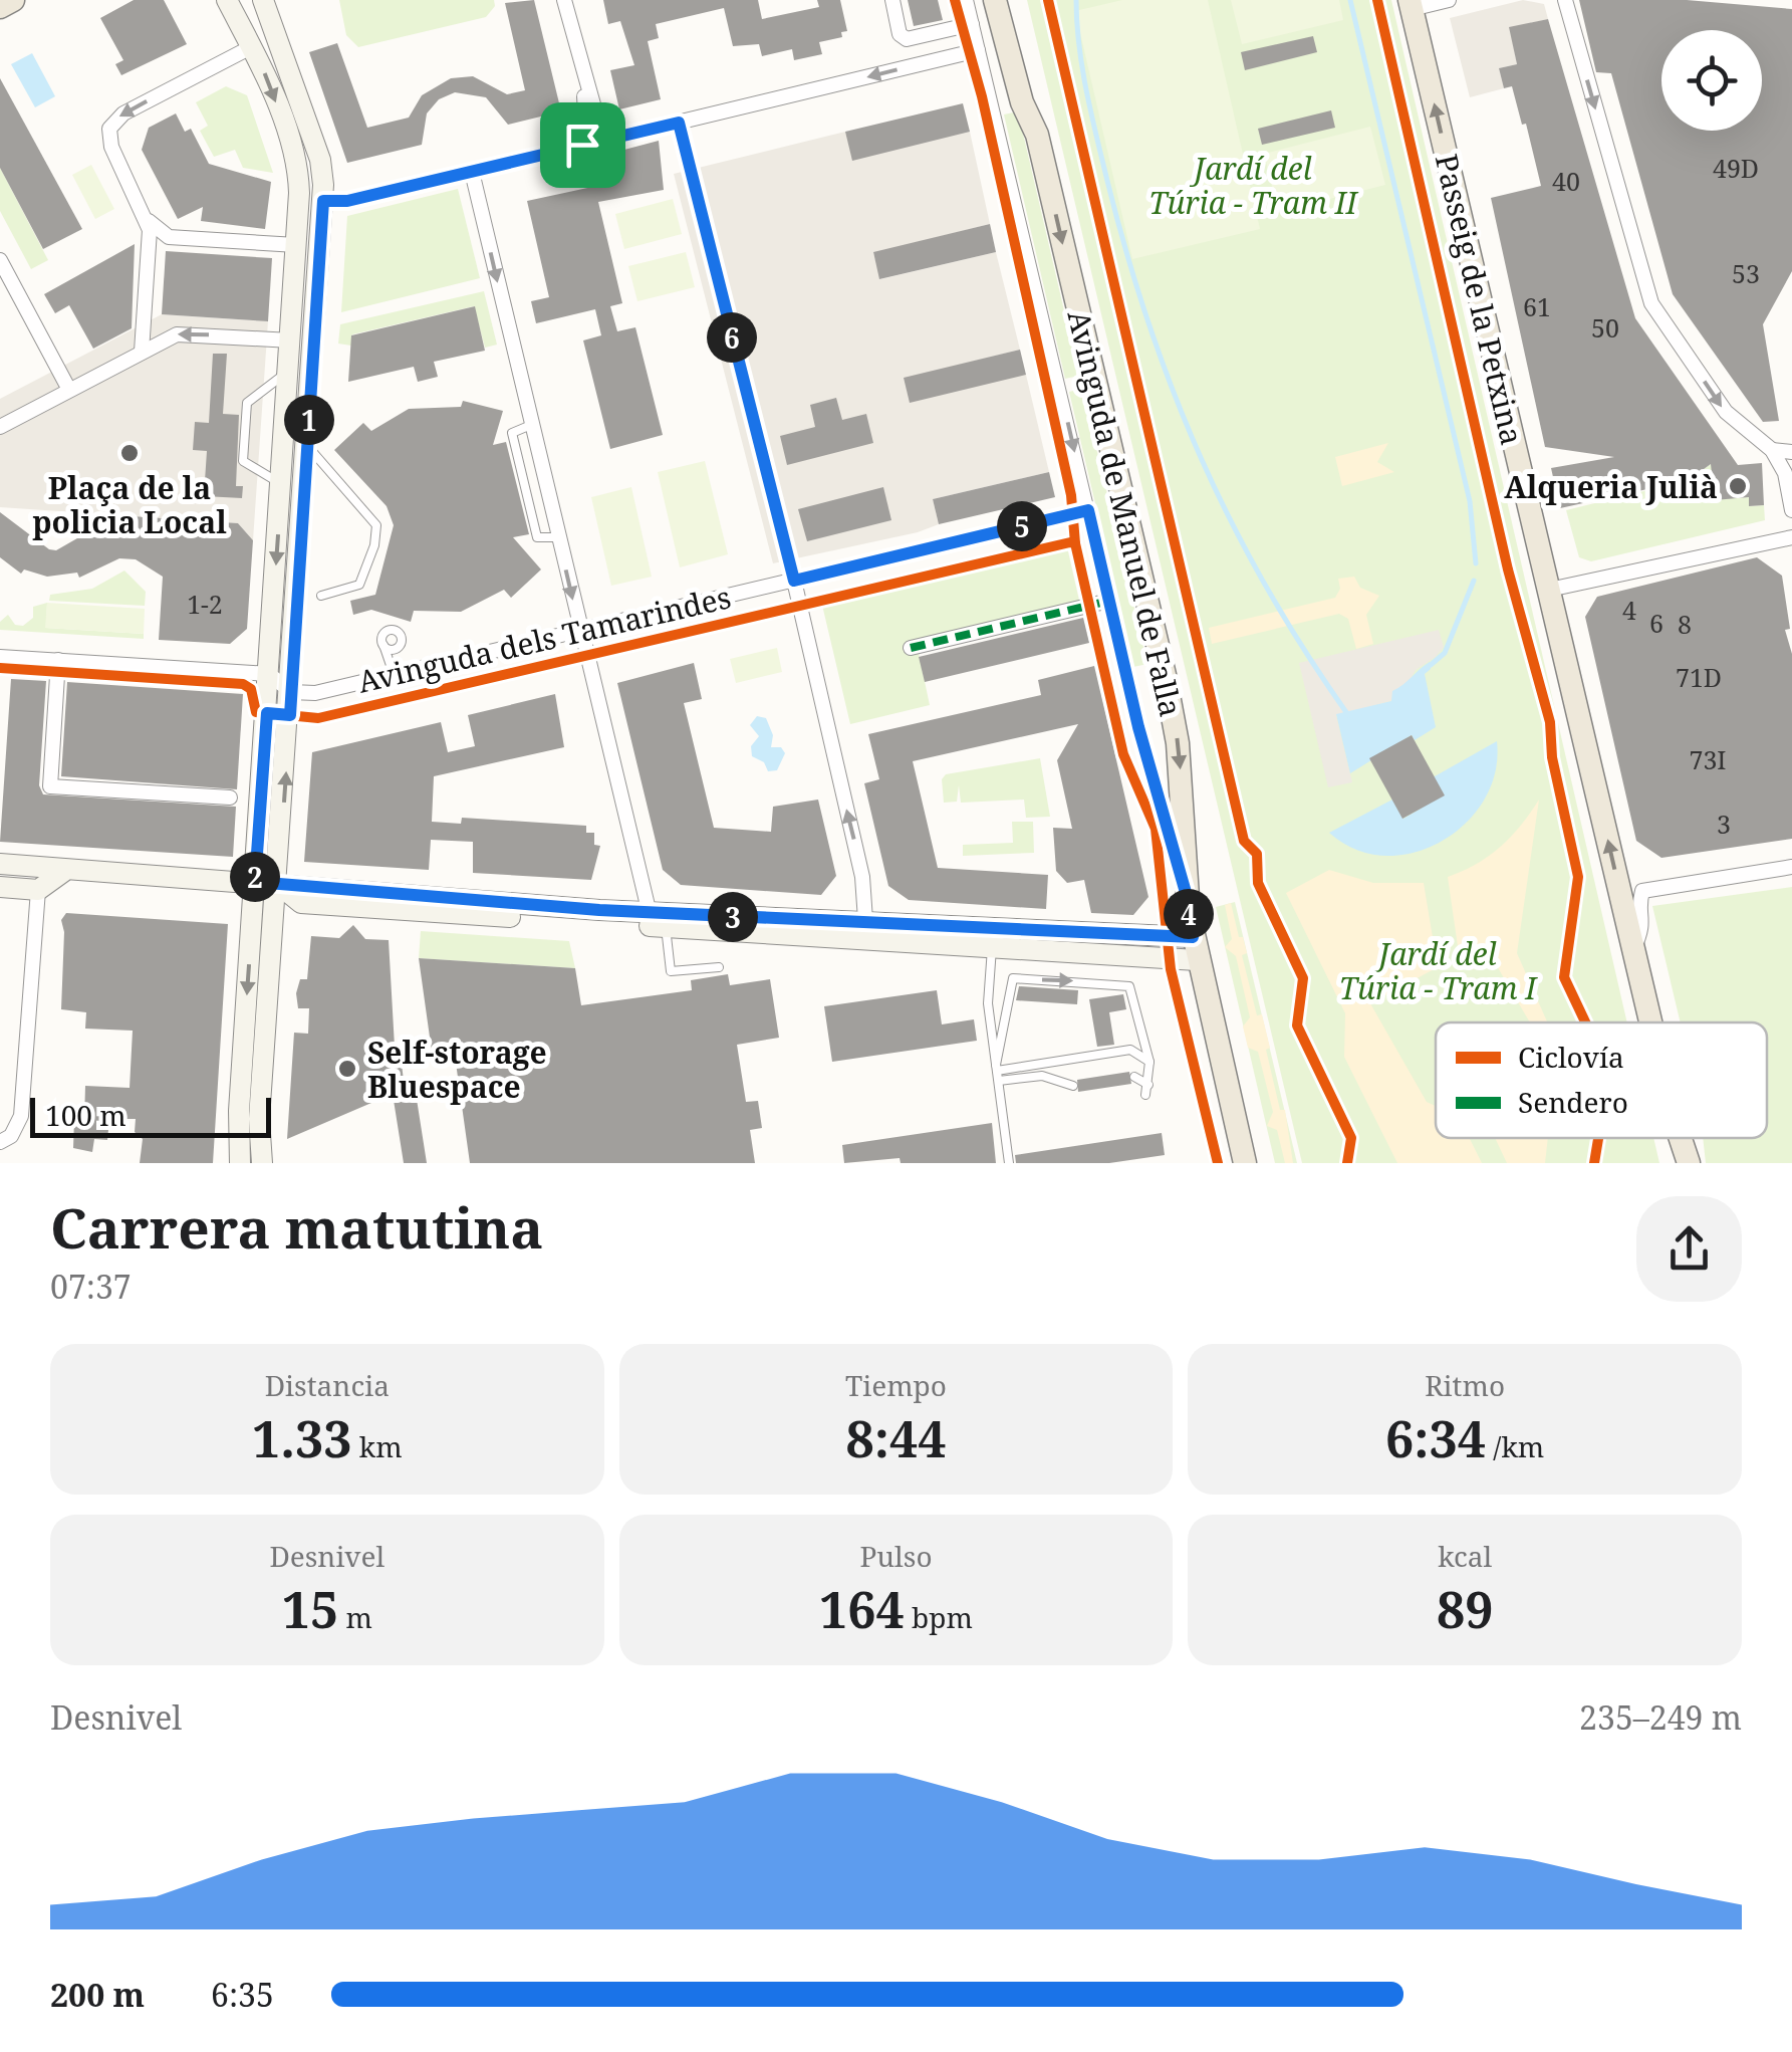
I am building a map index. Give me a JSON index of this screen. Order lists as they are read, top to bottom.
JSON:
{
  "streets": {
    "main road": ["Passeig de la Petxina", "Avinguda de Manuel de Falla"],
    "street": ["Avinguda dels Tamarindes"]
  },
  "crossings": [
    ["Avinguda de Manuel de Falla", "Avinguda dels Tamarindes"]
  ],
  "one_way": ["Passeig de la Petxina"],
  "parks": ["Jardí del Túria - Tram II", "Jardí del Túria - Tram I"],
  "places": ["Plaça de la policia Local", "Alqueria Julià", "Self-storage Bluespace"],
  "house_numbers": [
    "49D",
    "40",
    "53",
    "61",
    "50",
    "1-2",
    "4",
    "6",
    "8",
    "71D",
    "73I",
    "3"
  ],
  "legend": ["Ciclovía", "Sendero"],
  "scale_bar": "100 m",
  "page": {
    "pins": [
      "6",
      "1",
      "5",
      "2",
      "4",
      "3"
    ],
    "scale": "100 m",
    "heading": ["Carrera matutina", "07:37"],
    "stats": [
      ["Distancia", "1.33 km"],
      ["Tiempo", "8:44"],
      ["Ritmo", "6:34 /km"],
      ["Desnivel", "15 m"],
      ["Pulso", "164 bpm"],
      ["kcal", "89"]
    ],
    "chart": ["Desnivel", "235–249 m"],
    "list": [
      {
        "name": "200 m",
        "note": "6:35"
      }
    ]
  }
}
